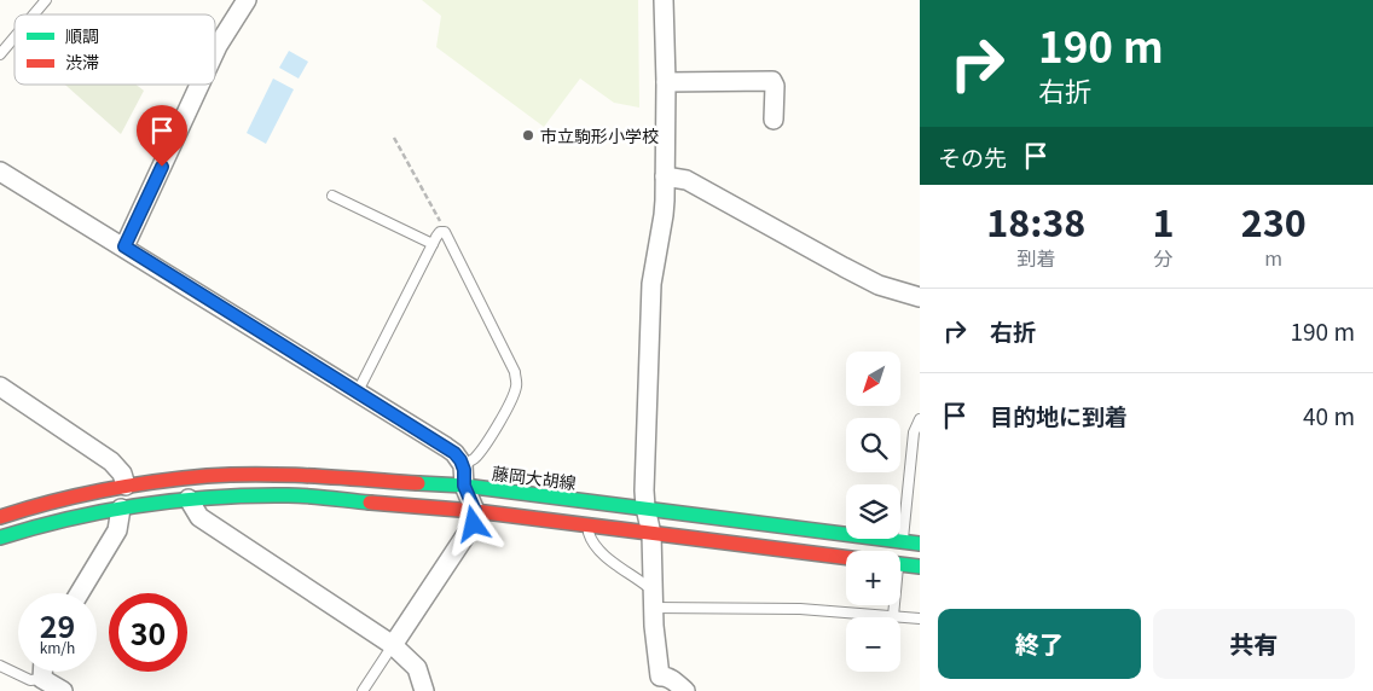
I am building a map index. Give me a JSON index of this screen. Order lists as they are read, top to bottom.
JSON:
{
  "streets": {
    "main road": ["藤岡大胡線"]
  },
  "places": ["市立駒形小学校"],
  "legend": ["順調", "渋滞"],
  "north": "bottom left",
  "page": {
    "turn": ["190 m", "右折"],
    "then": "その先",
    "eta": [
      "18:38",
      "到着",
      "1",
      "分",
      "230",
      "m"
    ],
    "list": [
      {
        "name": "右折",
        "value": "190 m"
      },
      {
        "name": "目的地に到着",
        "value": "40 m"
      }
    ],
    "map_buttons": ["+", "−"],
    "speed": "29 km/h",
    "limit": "30",
    "buttons": ["終了", "共有"]
  }
}
